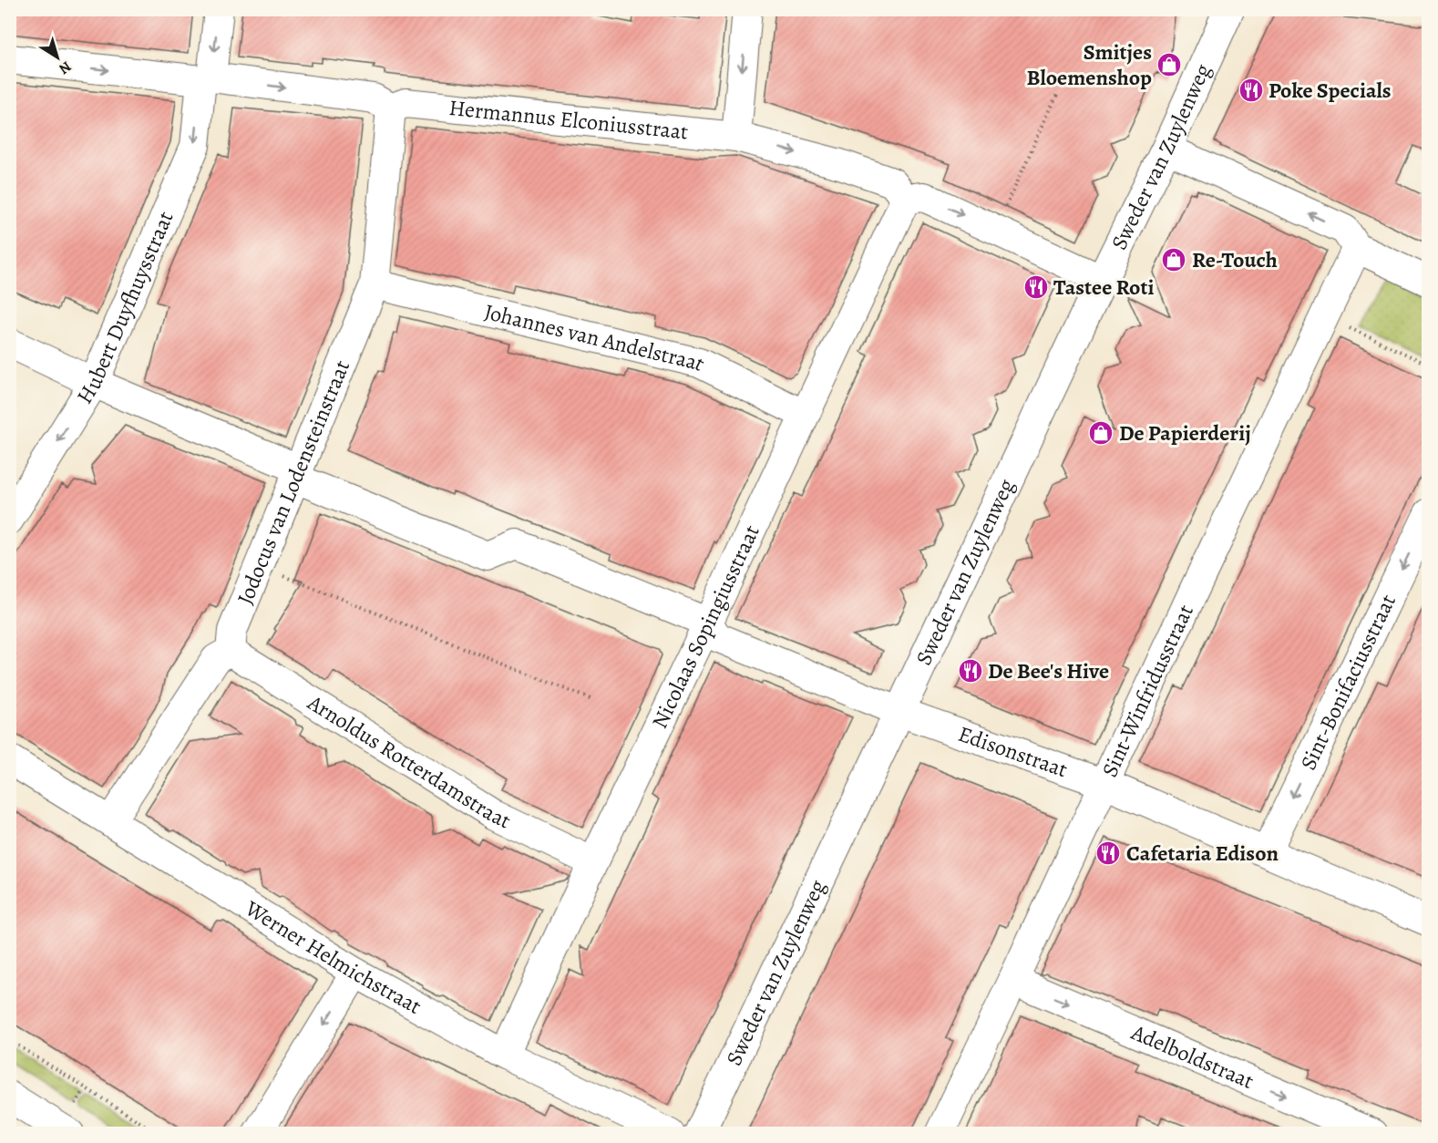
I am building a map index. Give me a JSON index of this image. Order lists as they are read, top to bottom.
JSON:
{
  "streets": {
    "street": [
      "Hermannus Elconiusstraat",
      "Sweder van Zuylenweg",
      "Hubert Duyfhuysstraat",
      "Johannes van Andelstraat",
      "Jodocus van Lodensteinstraat",
      "Nicolaas Sopingiusstraat",
      "Sint-Bonifaciusstraat",
      "Sint-Winfridusstraat",
      "Edisonstraat",
      "Arnoldus Rotterdamstraat",
      "Werner Helmichstraat",
      "Adelboldstraat"
    ]
  },
  "crossings": [
    ["Hermannus Elconiusstraat", "Jodocus van Lodensteinstraat"],
    ["Hermannus Elconiusstraat", "Nicolaas Sopingiusstraat"],
    ["Sweder van Zuylenweg", "Edisonstraat"],
    ["Johannes van Andelstraat", "Jodocus van Lodensteinstraat"],
    ["Johannes van Andelstraat", "Nicolaas Sopingiusstraat"],
    ["Jodocus van Lodensteinstraat", "Arnoldus Rotterdamstraat"],
    ["Nicolaas Sopingiusstraat", "Edisonstraat"],
    ["Nicolaas Sopingiusstraat", "Arnoldus Rotterdamstraat"],
    ["Nicolaas Sopingiusstraat", "Werner Helmichstraat"],
    ["Sint-Bonifaciusstraat", "Edisonstraat"],
    ["Sint-Winfridusstraat", "Edisonstraat"],
    ["Sint-Winfridusstraat", "Adelboldstraat"]
  ],
  "one_way": ["Hubert Duyfhuysstraat", "Sint-Bonifaciusstraat", "Adelboldstraat"],
  "places": {
    "shop": ["Smitjes Bloemenshop", "Re-Touch", "De Papierderij"],
    "restaurant": [
      "Poke Specials",
      "Tastee Roti",
      "De Bee's Hive",
      "Cafetaria Edison"
    ]
  },
  "north": "bottom right"
}
